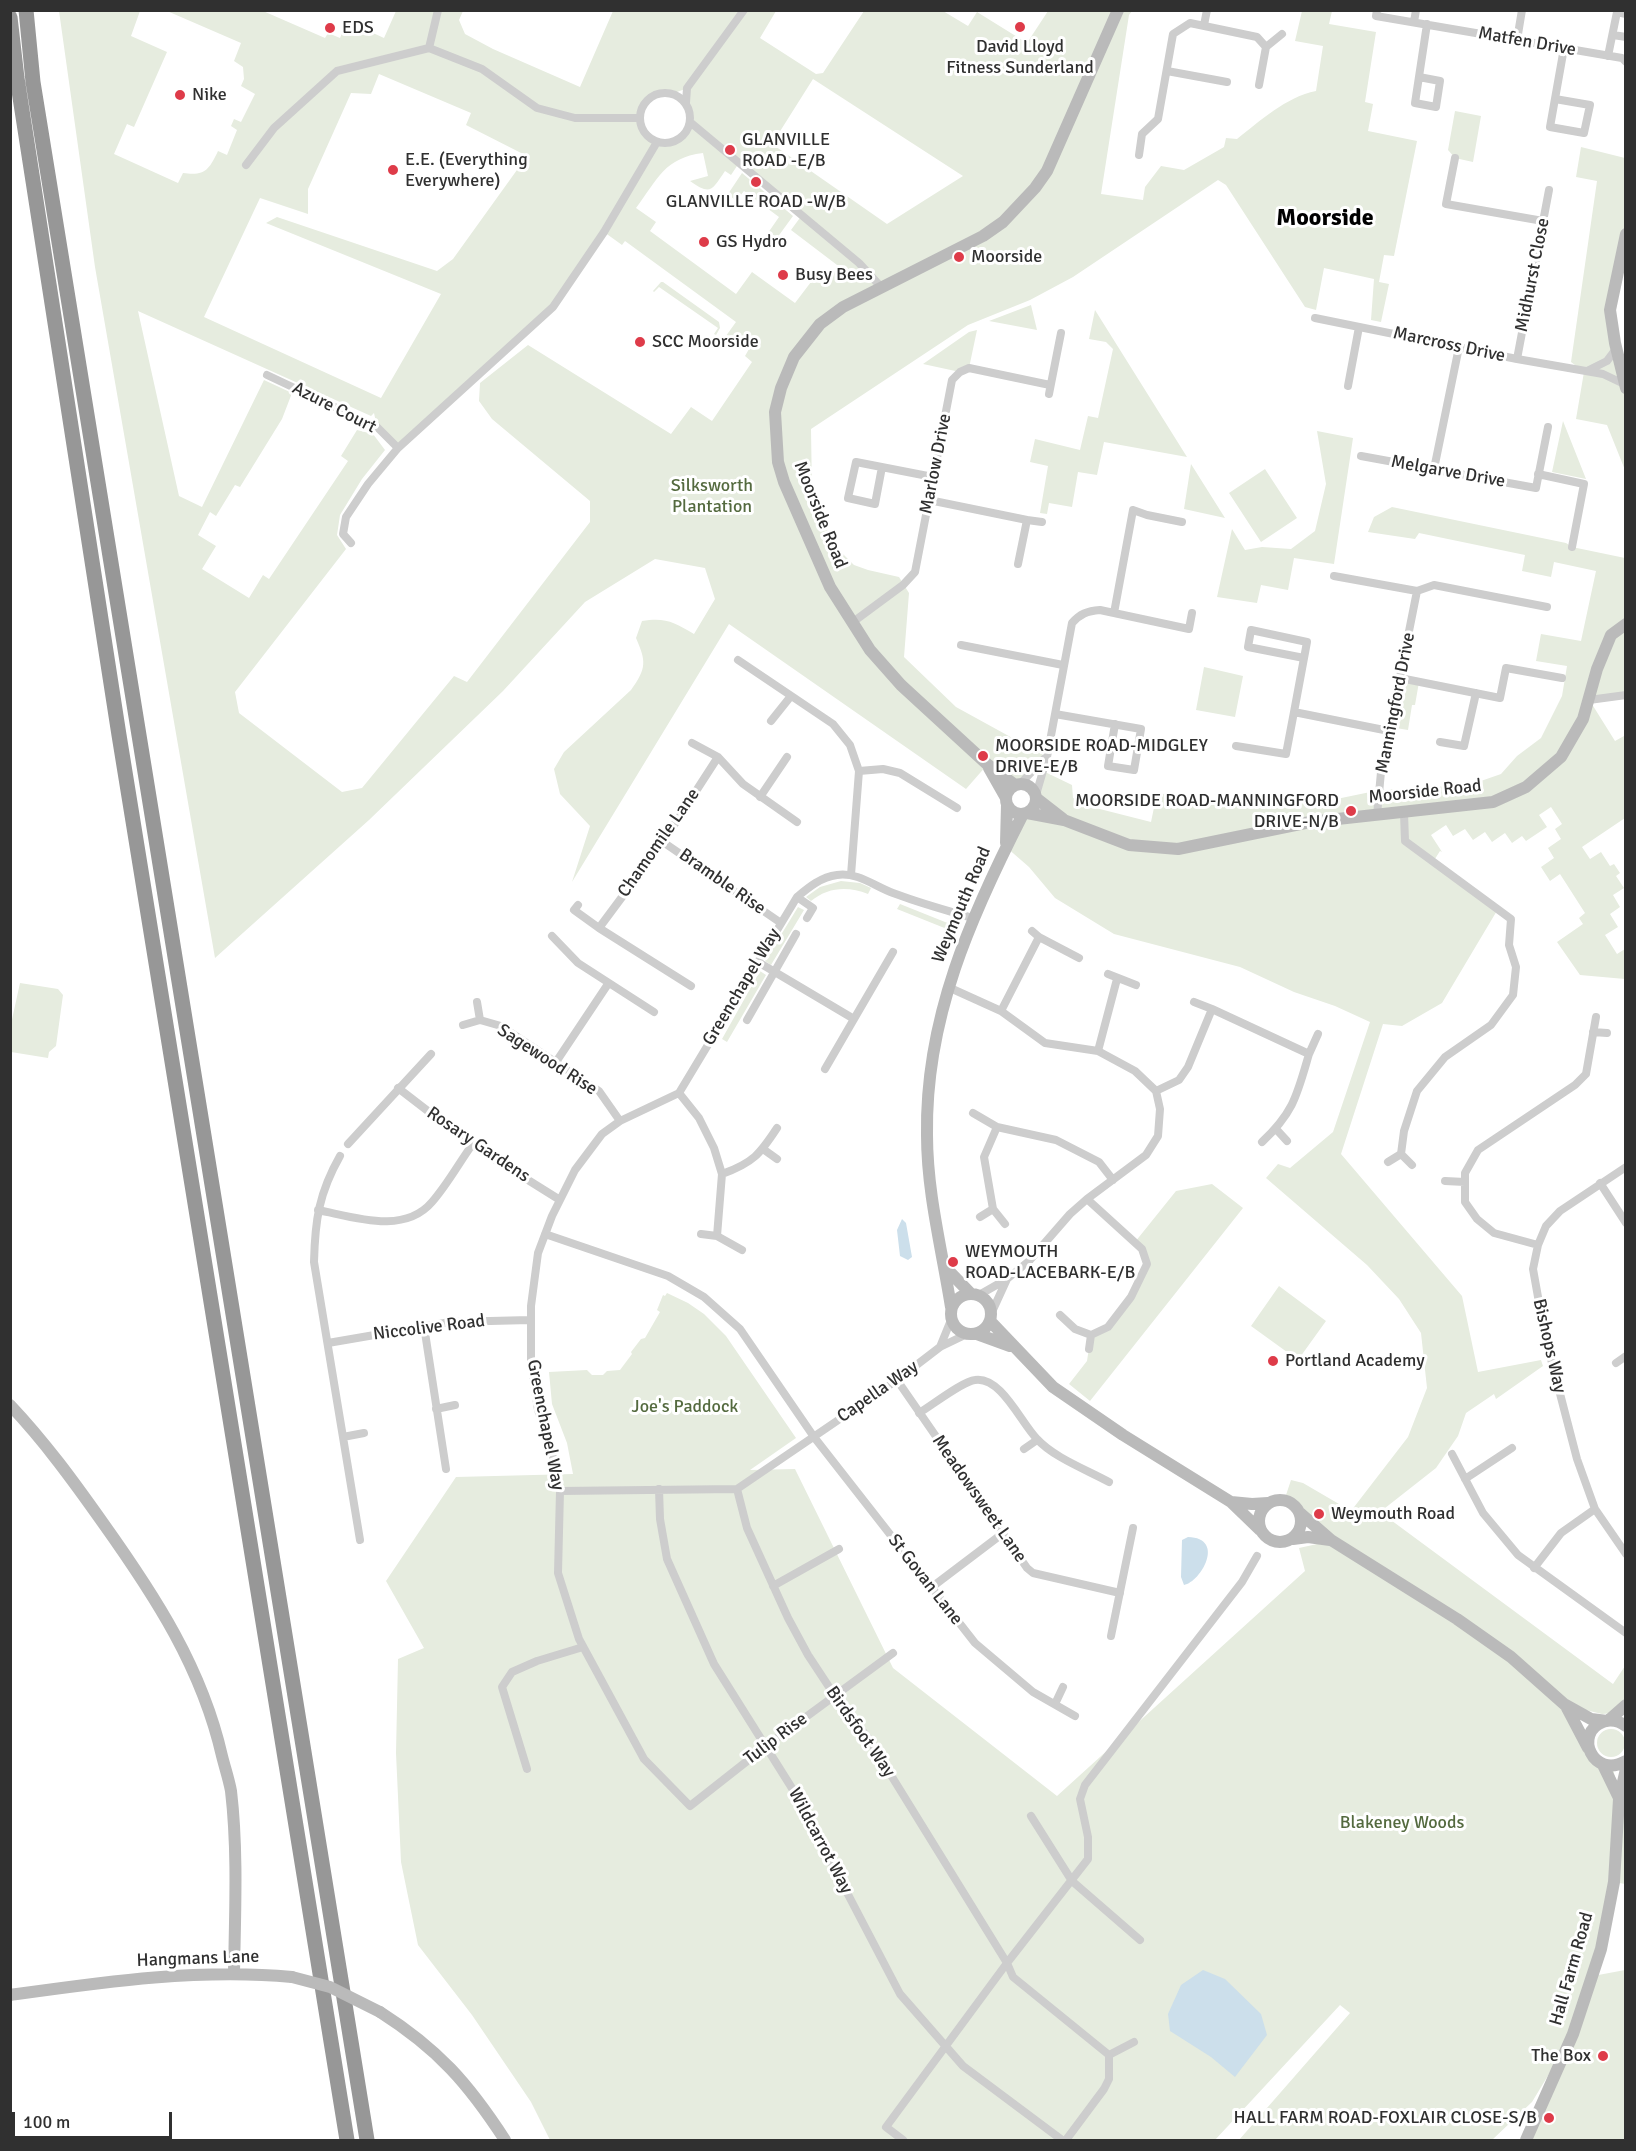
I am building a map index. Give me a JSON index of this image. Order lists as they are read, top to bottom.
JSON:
{
  "streets": {
    "street": [
      "Matfen Drive",
      "Midhurst Close",
      "Marcross Drive",
      "Azure Court",
      "Marlow Drive",
      "Melgarve Drive",
      "Moorside Road",
      "Manningford Drive",
      "Chamomile Lane",
      "Bramble Rise",
      "Weymouth Road",
      "Greenchapel Way",
      "Sagewood Rise",
      "Rosary Gardens",
      "Niccolive Road",
      "Bishops Way",
      "Capella Way",
      "Meadowsweet Lane",
      "St Govan Lane",
      "Birdsfoot Way",
      "Tulip Rise",
      "Wildcarrot Way",
      "Hangmans Lane",
      "Hall Farm Road"
    ]
  },
  "crossings": [
    ["Midhurst Close", "Marcross Drive"],
    ["Marlow Drive", "Moorside Road"],
    ["Moorside Road", "Manningford Drive"],
    ["Moorside Road", "Weymouth Road"],
    ["Chamomile Lane", "Bramble Rise"],
    ["Bramble Rise", "Greenchapel Way"],
    ["Weymouth Road", "Capella Way"],
    ["Greenchapel Way", "Sagewood Rise"],
    ["Greenchapel Way", "Rosary Gardens"],
    ["Greenchapel Way", "Niccolive Road"],
    ["Greenchapel Way", "St Govan Lane"],
    ["Greenchapel Way", "Tulip Rise"],
    ["Capella Way", "Meadowsweet Lane"],
    ["Capella Way", "St Govan Lane"],
    ["Capella Way", "Birdsfoot Way"],
    ["Birdsfoot Way", "Tulip Rise"],
    ["Tulip Rise", "Wildcarrot Way"]
  ],
  "districts": ["Moorside"],
  "parks": ["Silksworth Plantation", "Joe's Paddock", "Blakeney Woods"],
  "places": [
    "David Lloyd Fitness Sunderland",
    "EDS",
    "Nike",
    "GLANVILLE ROAD -E/B",
    "E.E. (Everything Everywhere)",
    "GLANVILLE ROAD -W/B",
    "GS Hydro",
    "Moorside",
    "Busy Bees",
    "SCC Moorside",
    "MOORSIDE ROAD-MIDGLEY DRIVE-E/B",
    "MOORSIDE ROAD-MANNINGFORD DRIVE-N/B",
    "WEYMOUTH ROAD-LACEBARK-E/B",
    "Portland Academy",
    "Weymouth Road",
    "The Box",
    "HALL FARM ROAD-FOXLAIR CLOSE-S/B"
  ],
  "scale_bar": "100 m"
}
